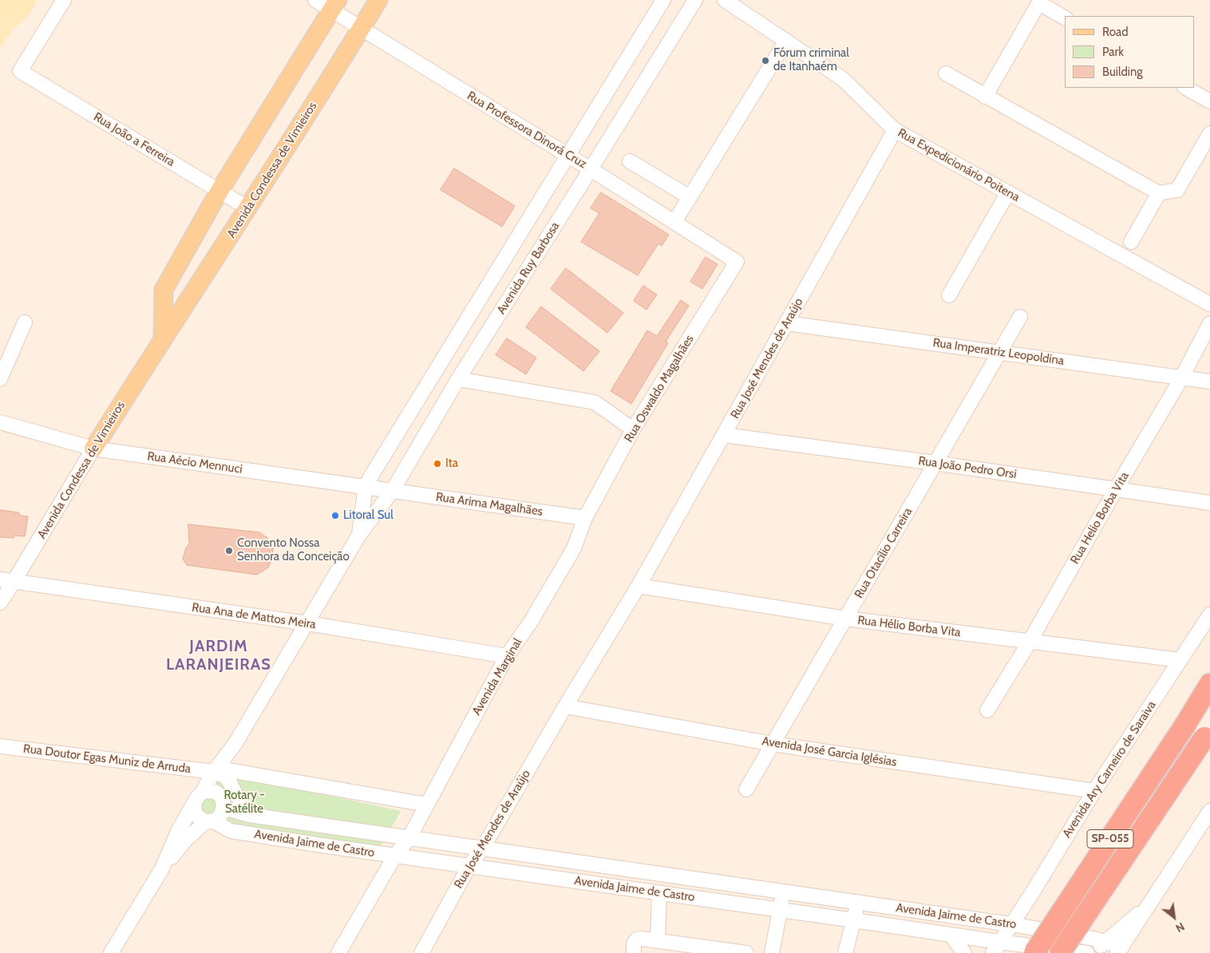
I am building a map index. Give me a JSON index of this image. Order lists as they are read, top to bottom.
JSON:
{
  "streets": {
    "highway": ["SP-055"],
    "main road": ["Avenida Condessa de Vimieiros"],
    "street": [
      "Rua Professora Dinorá Cruz",
      "Rua João a Ferreira",
      "Rua Expedicionário Poitena",
      "Avenida Ruy Barbosa",
      "Rua Imperatriz Leopoldina",
      "Rua José Mendes de Araújo",
      "Rua Oswaldo Magalhães",
      "Rua Aécio Mennuci",
      "Rua João Pedro Orsi",
      "Rua Arima Magalhães",
      "Rua Helio Borba Vita",
      "Rua Otacílio Carreira",
      "Rua Ana de Mattos Meira",
      "Rua Hélio Borba Vita",
      "Avenida Marginal",
      "Avenida José Garcia Iglésias",
      "Rua Doutor Egas Muniz de Arruda",
      "Avenida Ary Carneiro de Saraiva",
      "Avenida Jaime de Castro"
    ]
  },
  "crossings": [
    ["Rua Professora Dinorá Cruz", "Avenida Condessa de Vimieiros"],
    ["Rua Professora Dinorá Cruz", "Avenida Ruy Barbosa"],
    ["Rua Professora Dinorá Cruz", "Rua Oswaldo Magalhães"],
    ["Rua João a Ferreira", "Avenida Condessa de Vimieiros"],
    ["Rua Expedicionário Poitena", "Rua José Mendes de Araújo"],
    ["Avenida Condessa de Vimieiros", "Rua Aécio Mennuci"],
    ["Avenida Condessa de Vimieiros", "Rua Ana de Mattos Meira"],
    ["Avenida Ruy Barbosa", "Rua Aécio Mennuci"],
    ["Avenida Ruy Barbosa", "Rua Arima Magalhães"],
    ["Avenida Ruy Barbosa", "Rua Ana de Mattos Meira"],
    ["Avenida Ruy Barbosa", "Rua Doutor Egas Muniz de Arruda"],
    ["Avenida Ruy Barbosa", "Avenida Jaime de Castro"],
    ["Rua Imperatriz Leopoldina", "Rua José Mendes de Araújo"],
    ["Rua Imperatriz Leopoldina", "Rua Helio Borba Vita"],
    ["Rua Imperatriz Leopoldina", "Rua Otacílio Carreira"],
    ["Rua José Mendes de Araújo", "Rua João Pedro Orsi"],
    ["Rua José Mendes de Araújo", "Rua Hélio Borba Vita"],
    ["Rua José Mendes de Araújo", "Avenida José Garcia Iglésias"],
    ["Rua José Mendes de Araújo", "Avenida Jaime de Castro"],
    ["Rua Oswaldo Magalhães", "Rua Arima Magalhães"],
    ["Rua Oswaldo Magalhães", "Avenida Marginal"],
    ["Rua Aécio Mennuci", "Rua Arima Magalhães"],
    ["Rua João Pedro Orsi", "Rua Helio Borba Vita"],
    ["Rua João Pedro Orsi", "Rua Otacílio Carreira"],
    ["Rua Arima Magalhães", "Avenida Marginal"],
    ["Rua Helio Borba Vita", "Rua Hélio Borba Vita"],
    ["Rua Otacílio Carreira", "Rua Hélio Borba Vita"],
    ["Rua Otacílio Carreira", "Avenida José Garcia Iglésias"],
    ["Rua Ana de Mattos Meira", "Avenida Marginal"],
    ["Rua Hélio Borba Vita", "Avenida Ary Carneiro de Saraiva"],
    ["Avenida Marginal", "Avenida Jaime de Castro"],
    ["Avenida José Garcia Iglésias", "Avenida Ary Carneiro de Saraiva"],
    ["Avenida Ary Carneiro de Saraiva", "Avenida Jaime de Castro"],
    ["SP-055", "Avenida Jaime de Castro"]
  ],
  "districts": ["JARDIM LARANJEIRAS"],
  "parks": ["Rotary - Satélite"],
  "places": [
    "Fórum criminal de Itanhaém",
    "Ita",
    "Litoral Sul",
    "Convento Nossa Senhora da Conceição"
  ],
  "legend": ["Road", "Park", "Building"],
  "north": "bottom right"
}
